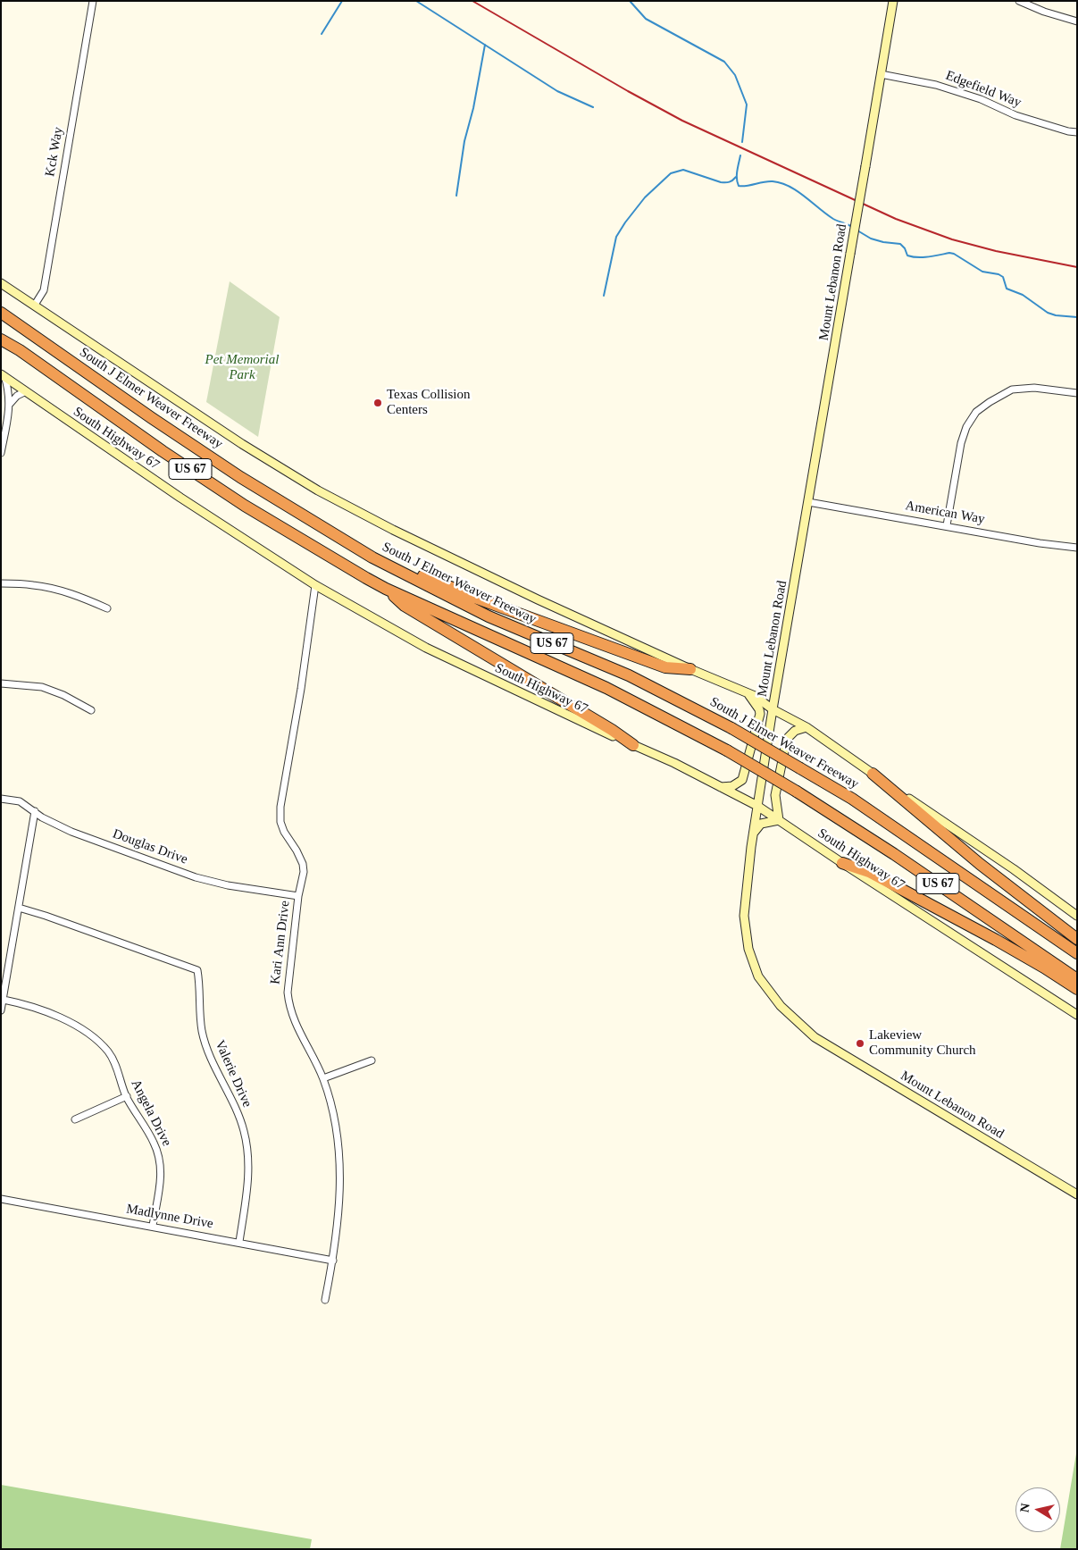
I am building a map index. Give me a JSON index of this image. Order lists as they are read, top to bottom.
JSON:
{
  "streets": {
    "highway": ["South J Elmer Weaver Freeway", "US 67"],
    "main road": ["Mount Lebanon Road", "South Highway 67"],
    "street": [
      "Edgefield Way",
      "Kck Way",
      "American Way",
      "Douglas Drive",
      "Kari Ann Drive",
      "Valerie Drive",
      "Angela Drive",
      "Madlynne Drive"
    ]
  },
  "crossings": [
    ["Edgefield Way", "Mount Lebanon Road"],
    ["Mount Lebanon Road", "South Highway 67"],
    ["Mount Lebanon Road", "American Way"],
    ["South Highway 67", "Kari Ann Drive"],
    ["Douglas Drive", "Kari Ann Drive"],
    ["Kari Ann Drive", "Madlynne Drive"],
    ["Valerie Drive", "Madlynne Drive"],
    ["Angela Drive", "Madlynne Drive"]
  ],
  "parks": ["Pet Memorial Park"],
  "places": ["Texas Collision Centers", "Lakeview Community Church"],
  "north": "left"
}
